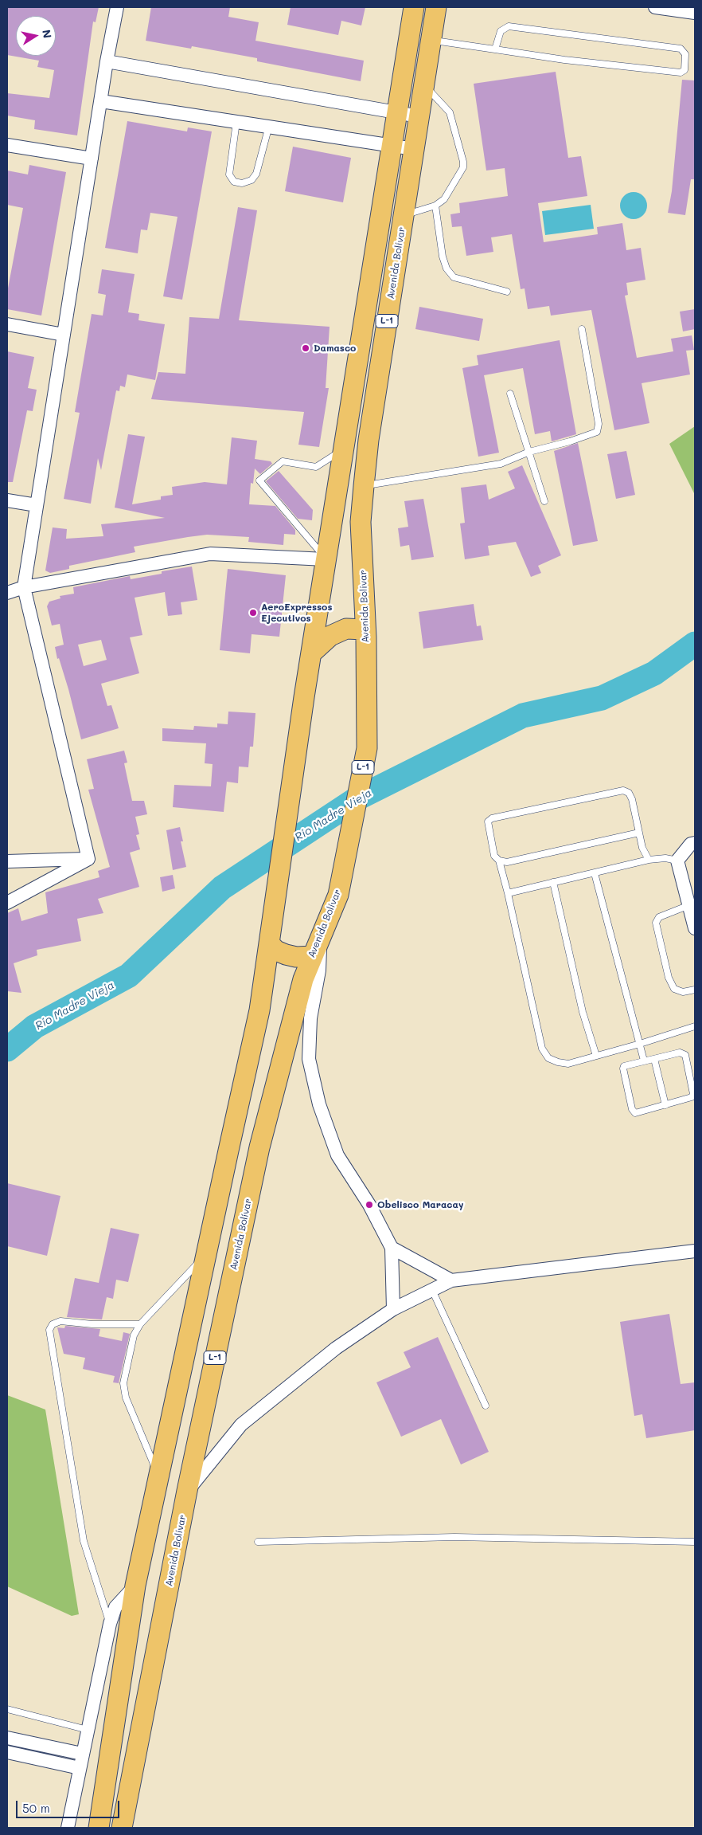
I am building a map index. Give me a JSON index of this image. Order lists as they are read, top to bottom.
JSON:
{
  "streets": {
    "main road": ["Avenida Bolívar", "L-1"]
  },
  "water": ["Río Madre Vieja"],
  "places": ["Damasco", "AeroExpressos Ejecutivos", "Obelisco Maracay"],
  "scale_bar": "50 m",
  "north": "right"
}
